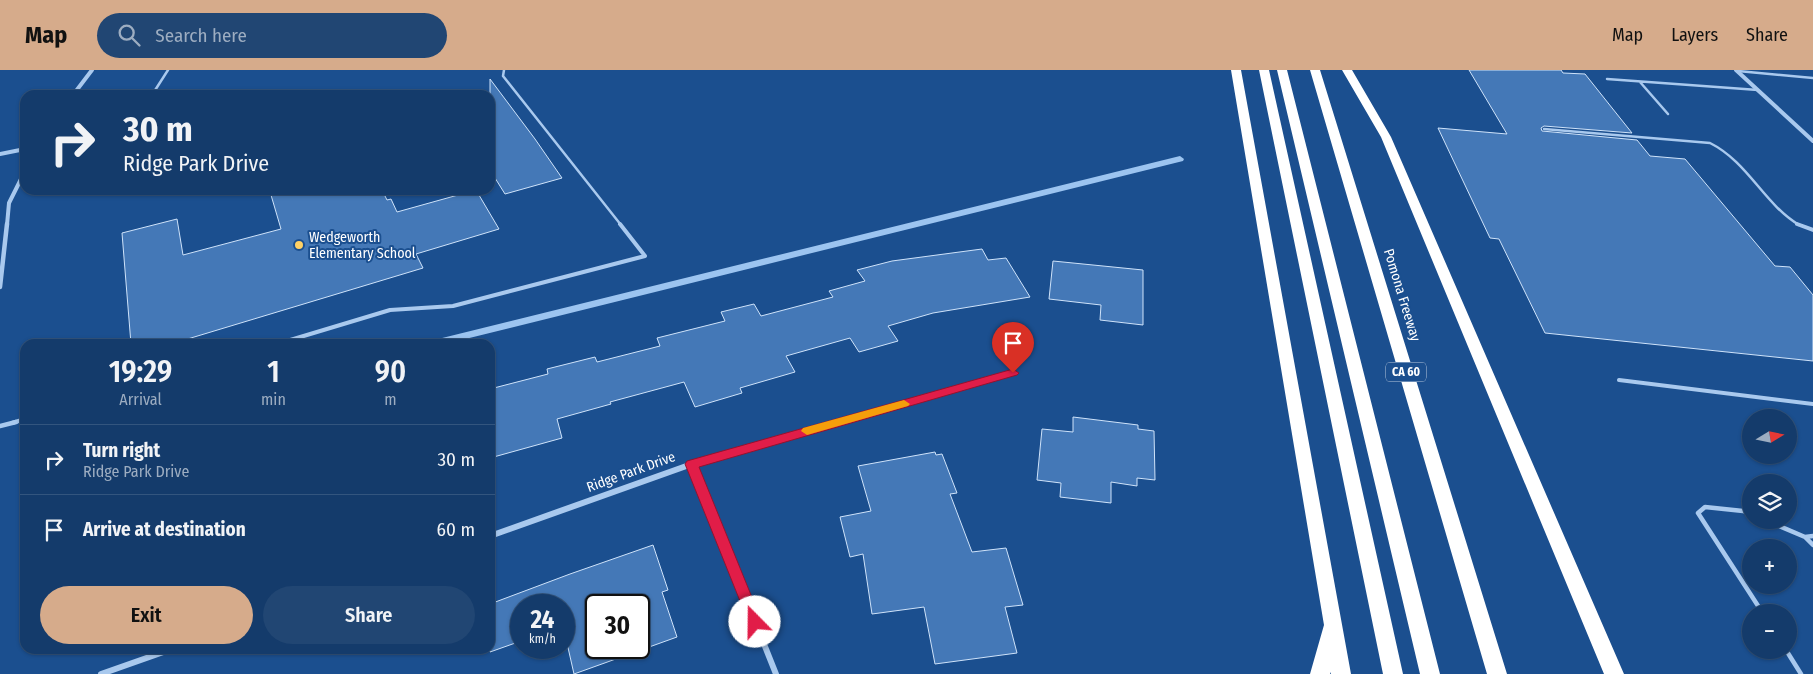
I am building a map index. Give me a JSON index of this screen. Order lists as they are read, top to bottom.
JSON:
{
  "streets": {
    "highway": ["Pomona Freeway", "CA 60"],
    "street": ["Ridge Park Drive"]
  },
  "places": ["Wedgeworth Elementary School"],
  "north": "right",
  "page": {
    "header": "Map",
    "search": "Search here",
    "nav": ["Map", "Layers", "Share"],
    "turn": ["30 m", "Ridge Park Drive"],
    "eta": [
      "19:29",
      "Arrival",
      "1",
      "min",
      "90",
      "m"
    ],
    "map_buttons": ["+", "−"],
    "list": [
      {
        "name": "Turn right",
        "note": "Ridge Park Drive",
        "value": "30 m"
      },
      {
        "name": "Arrive at destination",
        "value": "60 m"
      }
    ],
    "buttons": ["Exit", "Share"],
    "speed": "24 km/h",
    "limit": "30"
  }
}
